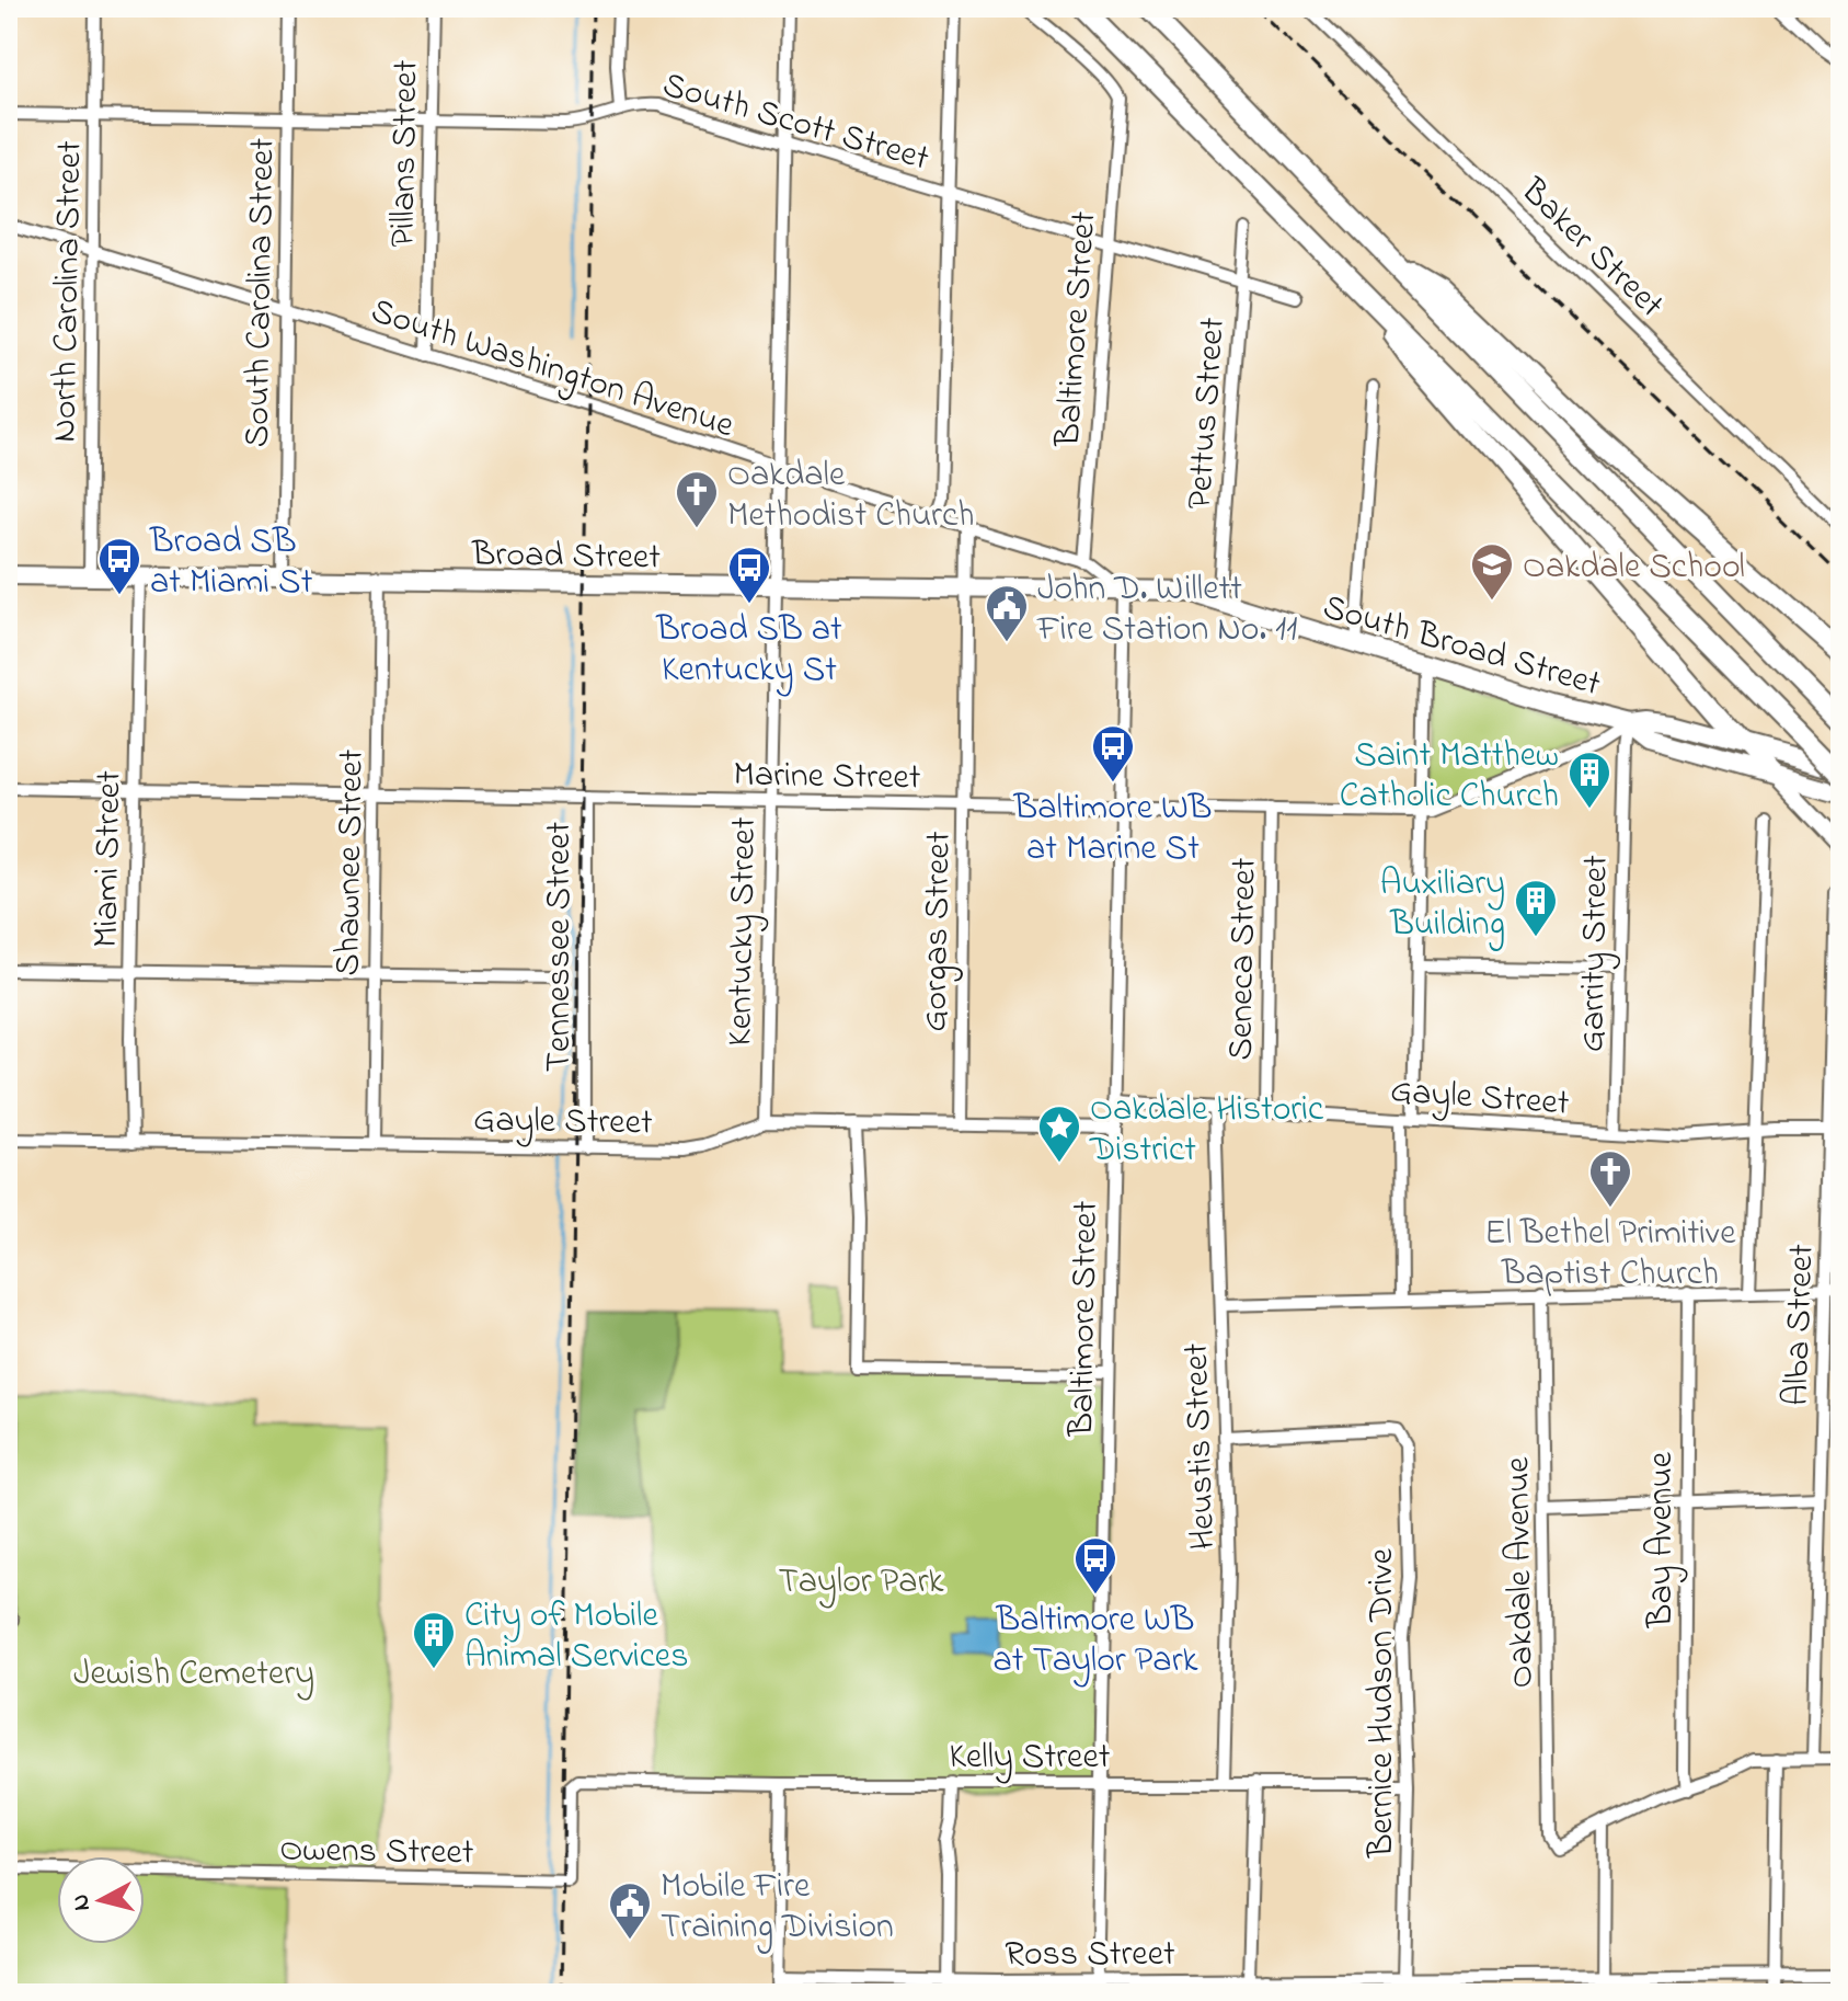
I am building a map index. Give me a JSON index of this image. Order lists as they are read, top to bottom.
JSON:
{
  "streets": {
    "main road": ["Broad Street", "South Broad Street"],
    "street": [
      "South Scott Street",
      "Pillans Street",
      "Baker Street",
      "North Carolina Street",
      "South Carolina Street",
      "Baltimore Street",
      "South Washington Avenue",
      "Pettus Street",
      "Marine Street",
      "Miami Street",
      "Shawnee Street",
      "Kentucky Street",
      "Gorgas Street",
      "Tennessee Street",
      "Garrity Street",
      "Seneca Street",
      "Gayle Street",
      "Alba Street",
      "Heustis Street",
      "Bay Avenue",
      "Oakdale Avenue",
      "Bernice Hudson Drive",
      "Kelly Street",
      "Owens Street",
      "Ross Street"
    ]
  },
  "crossings": [
    ["South Scott Street", "Pillans Street"],
    ["South Scott Street", "North Carolina Street"],
    ["South Scott Street", "South Carolina Street"],
    ["South Scott Street", "Baltimore Street"],
    ["South Scott Street", "Pettus Street"],
    ["South Scott Street", "Kentucky Street"],
    ["Pillans Street", "South Washington Avenue"],
    ["North Carolina Street", "South Washington Avenue"],
    ["North Carolina Street", "Broad Street"],
    ["South Carolina Street", "South Washington Avenue"],
    ["South Carolina Street", "Broad Street"],
    ["Baltimore Street", "South Washington Avenue"],
    ["Baltimore Street", "Broad Street"],
    ["Baltimore Street", "South Broad Street"],
    ["Baltimore Street", "Marine Street"],
    ["Baltimore Street", "Gayle Street"],
    ["Baltimore Street", "Kelly Street"],
    ["Baltimore Street", "Ross Street"],
    ["South Washington Avenue", "Broad Street"],
    ["South Washington Avenue", "South Broad Street"],
    ["South Washington Avenue", "Kentucky Street"],
    ["South Washington Avenue", "Gorgas Street"],
    ["Pettus Street", "South Broad Street"],
    ["Broad Street", "South Broad Street"],
    ["Broad Street", "Miami Street"],
    ["Broad Street", "Shawnee Street"],
    ["Broad Street", "Kentucky Street"],
    ["Broad Street", "Gorgas Street"],
    ["South Broad Street", "Marine Street"],
    ["South Broad Street", "Garrity Street"],
    ["Marine Street", "Miami Street"],
    ["Marine Street", "Shawnee Street"],
    ["Marine Street", "Kentucky Street"],
    ["Marine Street", "Gorgas Street"],
    ["Marine Street", "Tennessee Street"],
    ["Marine Street", "Garrity Street"],
    ["Marine Street", "Seneca Street"],
    ["Miami Street", "Gayle Street"],
    ["Shawnee Street", "Gayle Street"],
    ["Kentucky Street", "Gayle Street"],
    ["Gorgas Street", "Gayle Street"],
    ["Tennessee Street", "Gayle Street"],
    ["Garrity Street", "Gayle Street"],
    ["Seneca Street", "Gayle Street"],
    ["Gayle Street", "Alba Street"],
    ["Gayle Street", "Heustis Street"],
    ["Heustis Street", "Bernice Hudson Drive"],
    ["Heustis Street", "Kelly Street"],
    ["Bernice Hudson Drive", "Kelly Street"],
    ["Bernice Hudson Drive", "Ross Street"],
    ["Kelly Street", "Owens Street"]
  ],
  "parks": ["Taylor Park", "Jewish Cemetery"],
  "places": {
    "church": ["Oakdale Methodist Church", "El Bethel Primitive Baptist Church"],
    "bus stop": [
      "Broad SB at Miami St",
      "Broad SB at Kentucky St",
      "Baltimore WB at Marine St",
      "Baltimore WB at Taylor Park"
    ],
    "school or university": ["Oakdale School"],
    "public building": ["John D. Willett Fire Station No. 11", "Mobile Fire Training Division"],
    "building": ["Saint Matthew Catholic Church", "Auxiliary Building", "City of Mobile Animal Services"],
    "place": ["Oakdale Historic District"]
  },
  "north": "left"
}
